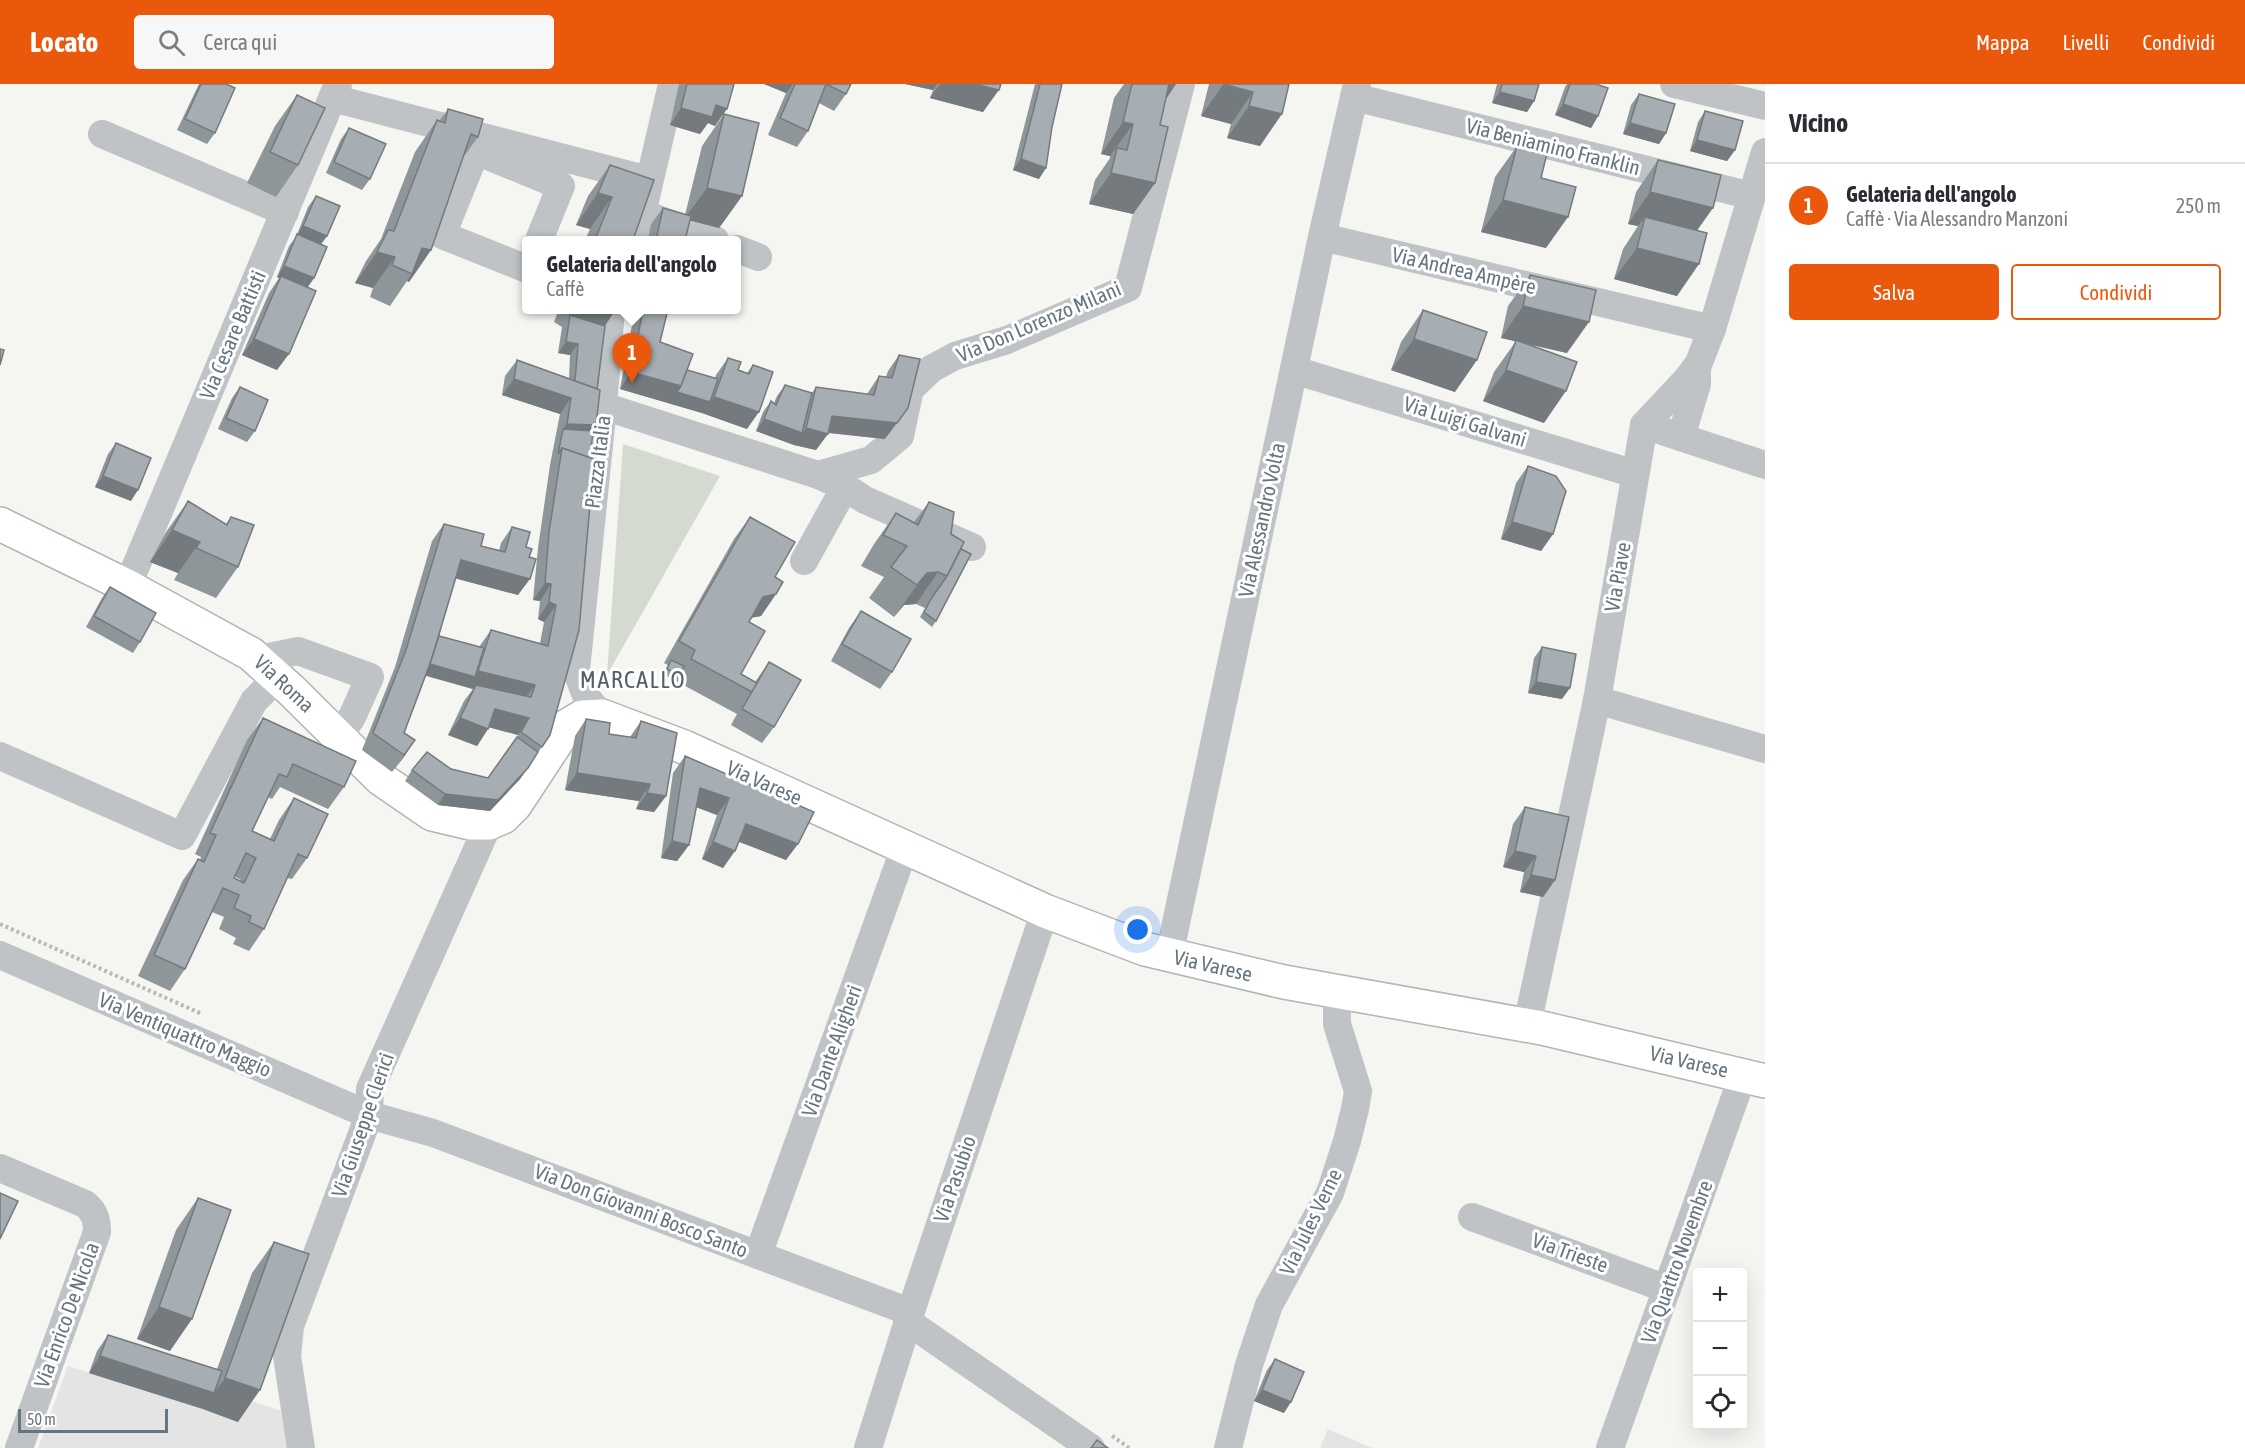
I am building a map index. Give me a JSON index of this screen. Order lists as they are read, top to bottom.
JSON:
{
  "streets": {
    "main road": ["Via Roma", "Via Varese", "Via Giuseppe Clerici"],
    "street": [
      "Via Beniamino Franklin",
      "Via Andrea Ampère",
      "Via Don Lorenzo Milani",
      "Via Cesare Battisti",
      "Via Luigi Galvani",
      "Piazza Italia",
      "Via Alessandro Volta",
      "Via Piave",
      "Via Ventiquattro Maggio",
      "Via Dante Aligheri",
      "Via Pasubio",
      "Via Don Giovanni Bosco Santo",
      "Via Jules Verne",
      "Via Trieste",
      "Via Quattro Novembre",
      "Via Enrico De Nicola"
    ]
  },
  "crossings": [
    ["Via Beniamino Franklin", "Via Alessandro Volta"],
    ["Via Andrea Ampère", "Via Alessandro Volta"],
    ["Via Don Lorenzo Milani", "Piazza Italia"],
    ["Via Cesare Battisti", "Via Roma"],
    ["Via Luigi Galvani", "Via Alessandro Volta"],
    ["Via Luigi Galvani", "Via Piave"],
    ["Piazza Italia", "Via Varese"],
    ["Piazza Italia", "Via Giuseppe Clerici"],
    ["Via Alessandro Volta", "Via Varese"],
    ["Via Piave", "Via Varese"],
    ["Via Roma", "Via Giuseppe Clerici"],
    ["Via Varese", "Via Dante Aligheri"],
    ["Via Varese", "Via Giuseppe Clerici"],
    ["Via Varese", "Via Pasubio"],
    ["Via Varese", "Via Jules Verne"],
    ["Via Varese", "Via Quattro Novembre"],
    ["Via Ventiquattro Maggio", "Via Giuseppe Clerici"],
    ["Via Ventiquattro Maggio", "Via Don Giovanni Bosco Santo"],
    ["Via Dante Aligheri", "Via Don Giovanni Bosco Santo"],
    ["Via Giuseppe Clerici", "Via Don Giovanni Bosco Santo"],
    ["Via Pasubio", "Via Don Giovanni Bosco Santo"],
    ["Via Trieste", "Via Quattro Novembre"]
  ],
  "districts": ["MARCALLO"],
  "scale_bar": "50 m",
  "page": {
    "header": "Locato",
    "search": "Cerca qui",
    "nav": ["Mappa", "Livelli", "Condividi"],
    "heading": "Vicino",
    "list": [
      {
        "mark": "1",
        "name": "Gelateria dell'angolo",
        "note": "Caffè · Via Alessandro Manzoni",
        "value": "250 m"
      }
    ],
    "popup": ["Gelateria dell'angolo", "Caffè"],
    "buttons": ["Salva", "Condividi"],
    "pins": "1",
    "map_buttons": ["+", "−"],
    "scale": "50 m"
  }
}
